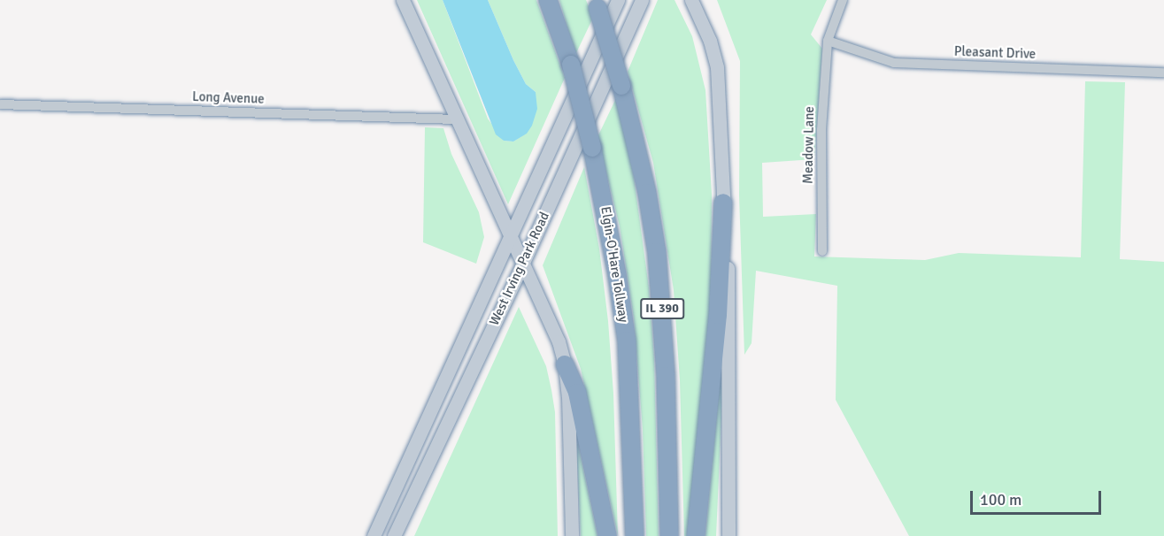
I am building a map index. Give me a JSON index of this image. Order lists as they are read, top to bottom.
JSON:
{
  "streets": {
    "highway": ["Elgin-O'Hare Tollway", "IL 390"],
    "main road": ["West Irving Park Road"],
    "street": ["Pleasant Drive", "Long Avenue", "Meadow Lane"]
  },
  "crossings": [
    ["Pleasant Drive", "Meadow Lane"]
  ],
  "scale_bar": "100 m"
}
